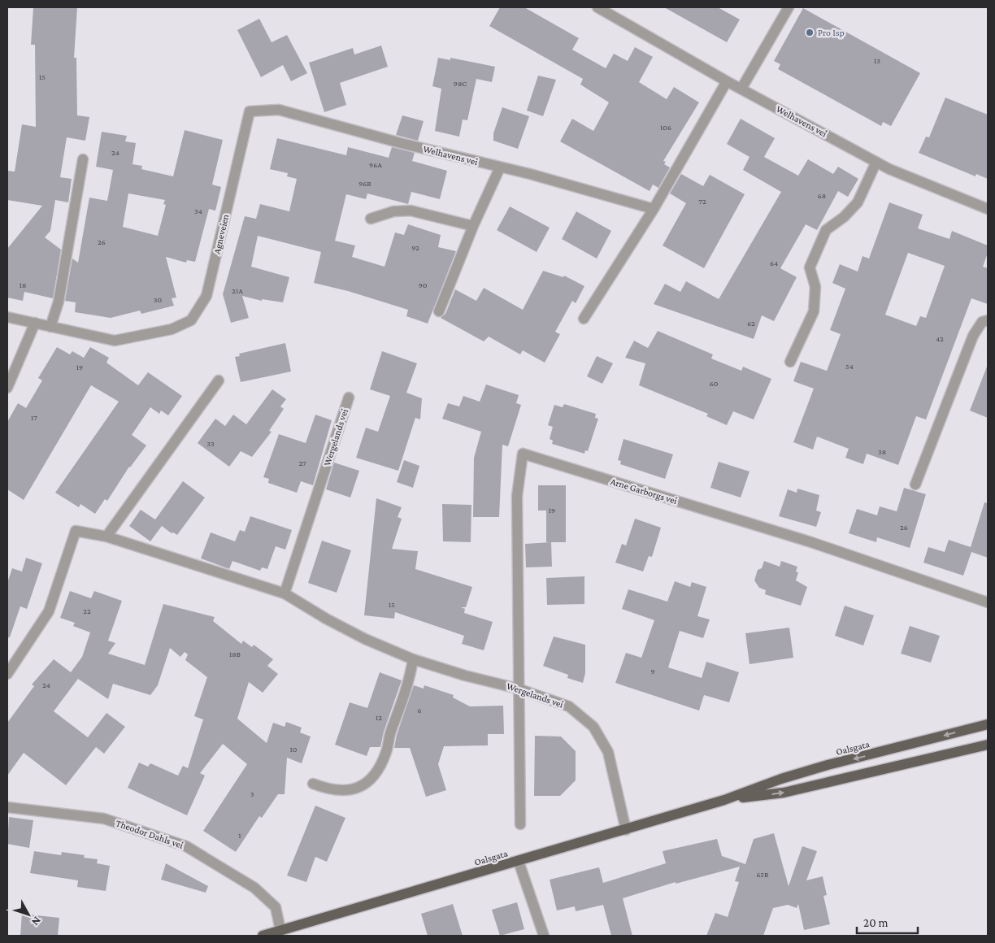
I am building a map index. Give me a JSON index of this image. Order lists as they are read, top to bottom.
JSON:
{
  "streets": {
    "main road": ["Oalsgata"],
    "street": [
      "Welhavens vei",
      "Agneveien",
      "Wergelands vei",
      "Arne Garborgs vei",
      "Theodor Dahls vei"
    ]
  },
  "crossings": [
    ["Welhavens vei", "Agneveien"],
    ["Wergelands vei", "Arne Garborgs vei"],
    ["Wergelands vei", "Oalsgata"],
    ["Oalsgata", "Theodor Dahls vei"]
  ],
  "places": ["Pro Isp"],
  "house_numbers": [
    "13",
    "15",
    "98C",
    "106",
    "24",
    "96A",
    "96B",
    "68",
    "72",
    "34",
    "26",
    "92",
    "64",
    "18",
    "90",
    "21A",
    "30",
    "62",
    "42",
    "54",
    "19",
    "60",
    "17",
    "33",
    "38",
    "27",
    "19",
    "26",
    "15",
    "22",
    "18B",
    "9",
    "24",
    "6",
    "12",
    "10",
    "3",
    "1",
    "65B"
  ],
  "scale_bar": "20 m",
  "north": "bottom right"
}
